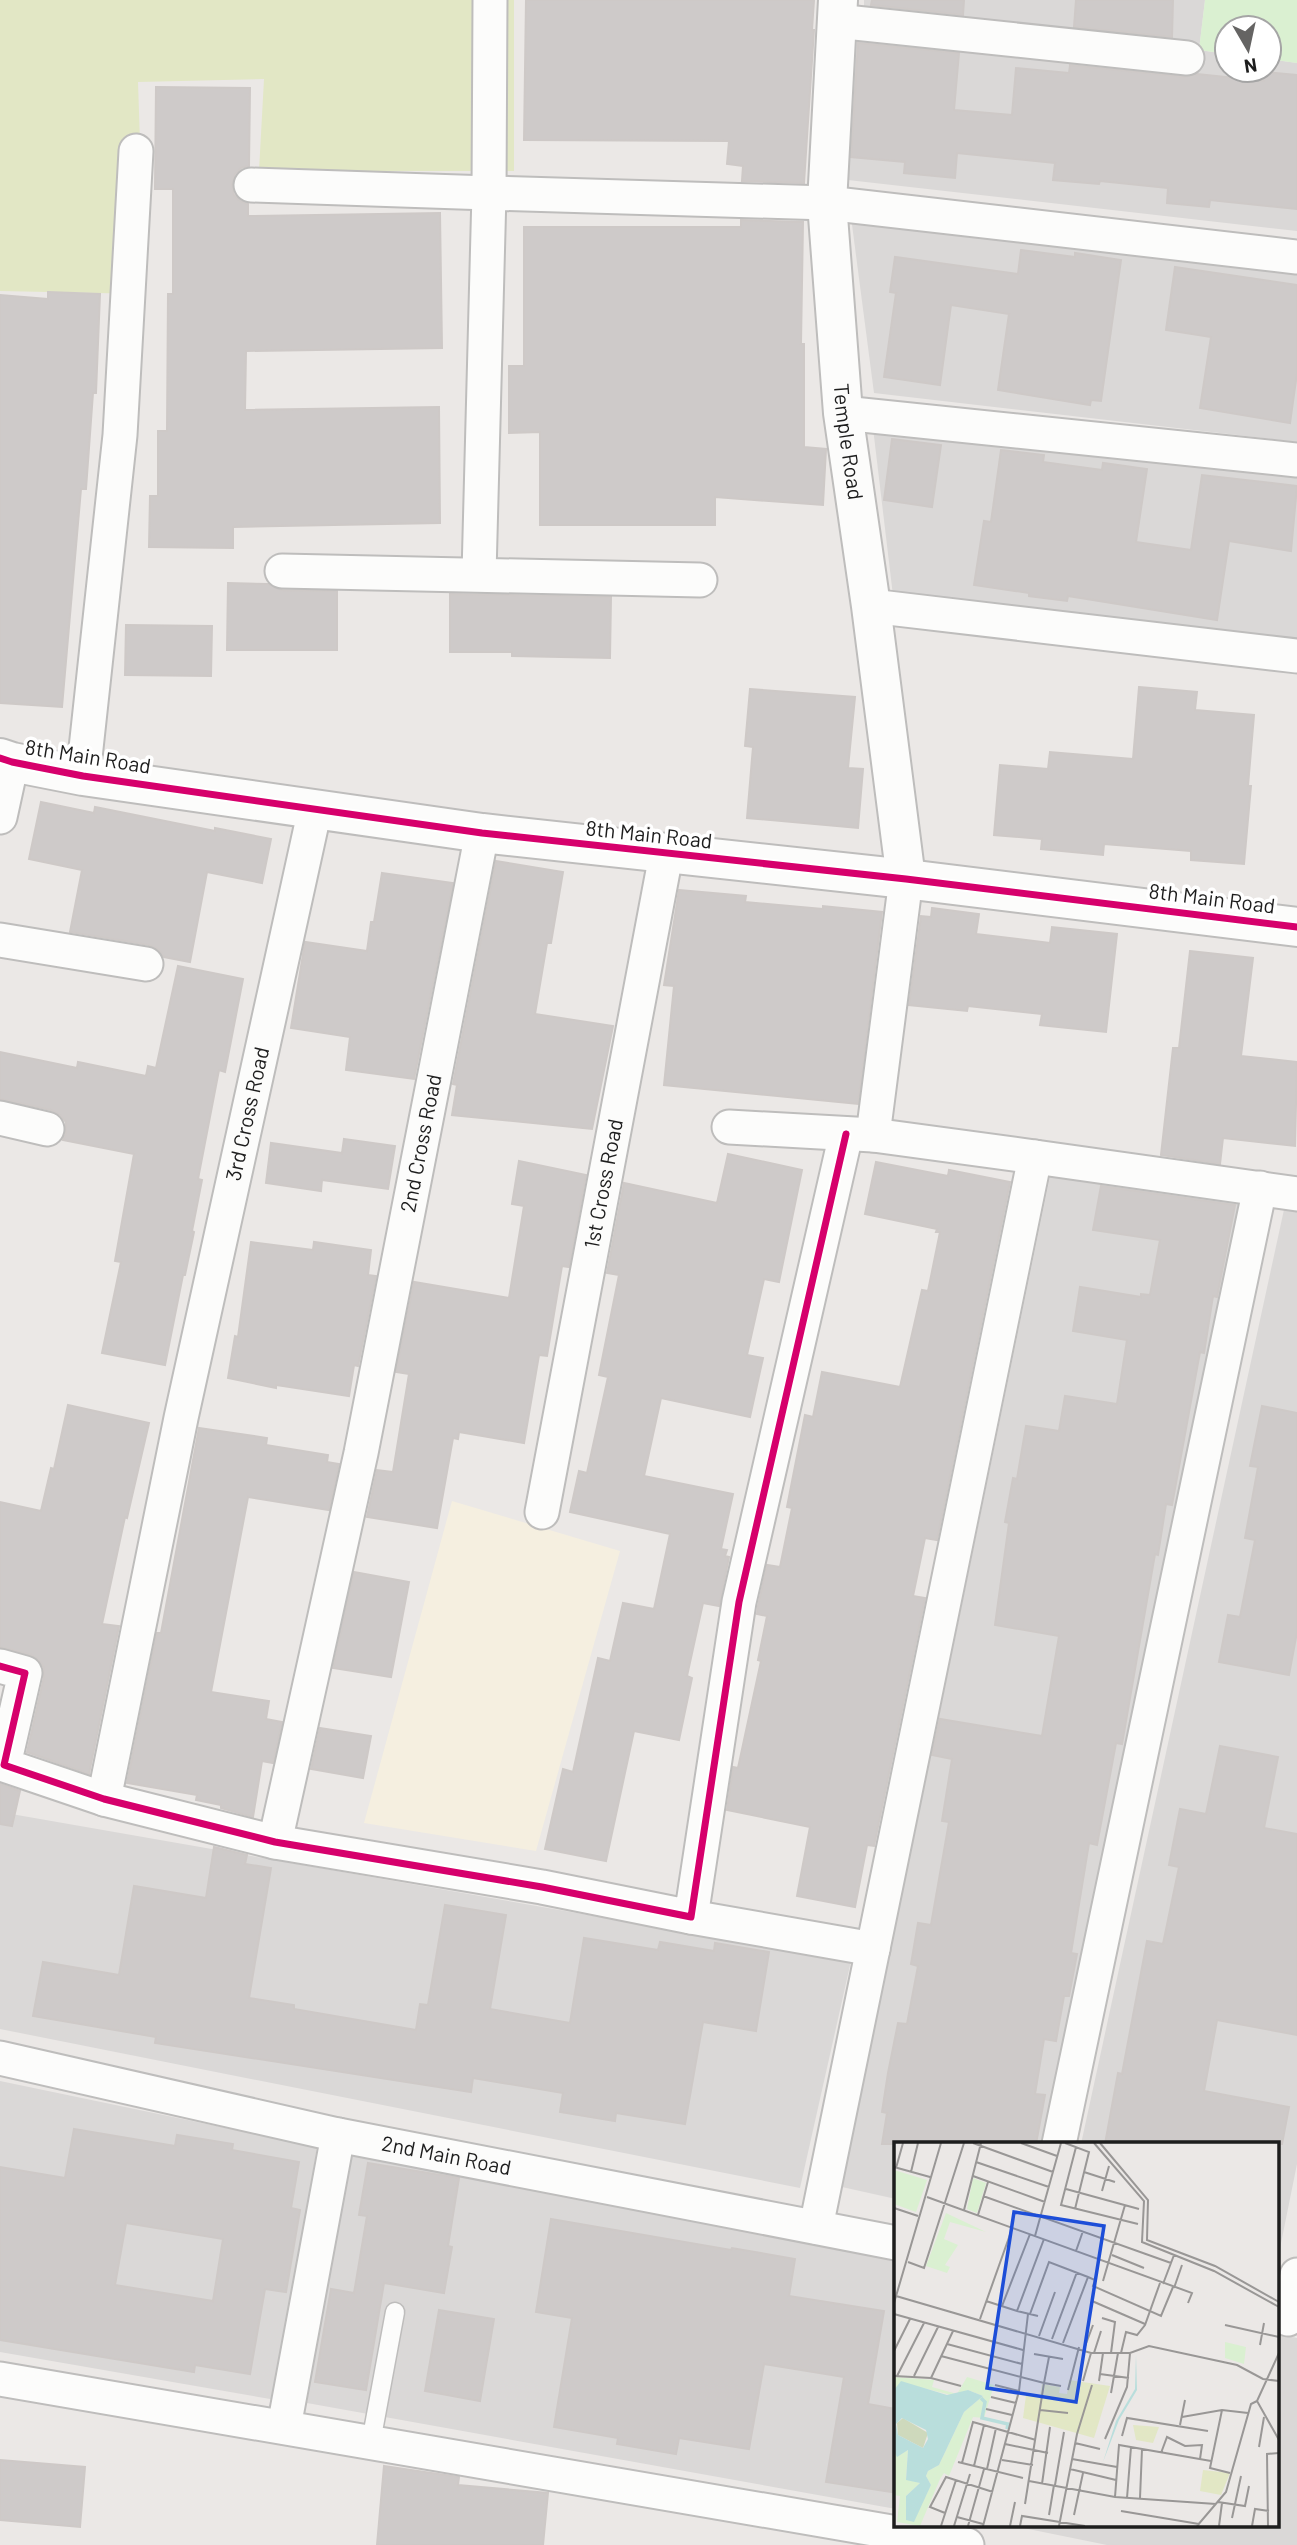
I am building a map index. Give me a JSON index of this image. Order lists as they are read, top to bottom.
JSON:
{
  "streets": {
    "street": [
      "Temple Road",
      "8th Main Road",
      "3rd Cross Road",
      "2nd Cross Road",
      "1st Cross Road",
      "2nd Main Road"
    ]
  },
  "crossings": [
    ["Temple Road", "8th Main Road"],
    ["8th Main Road", "3rd Cross Road"],
    ["8th Main Road", "2nd Cross Road"],
    ["8th Main Road", "1st Cross Road"]
  ],
  "north": "bottom"
}
